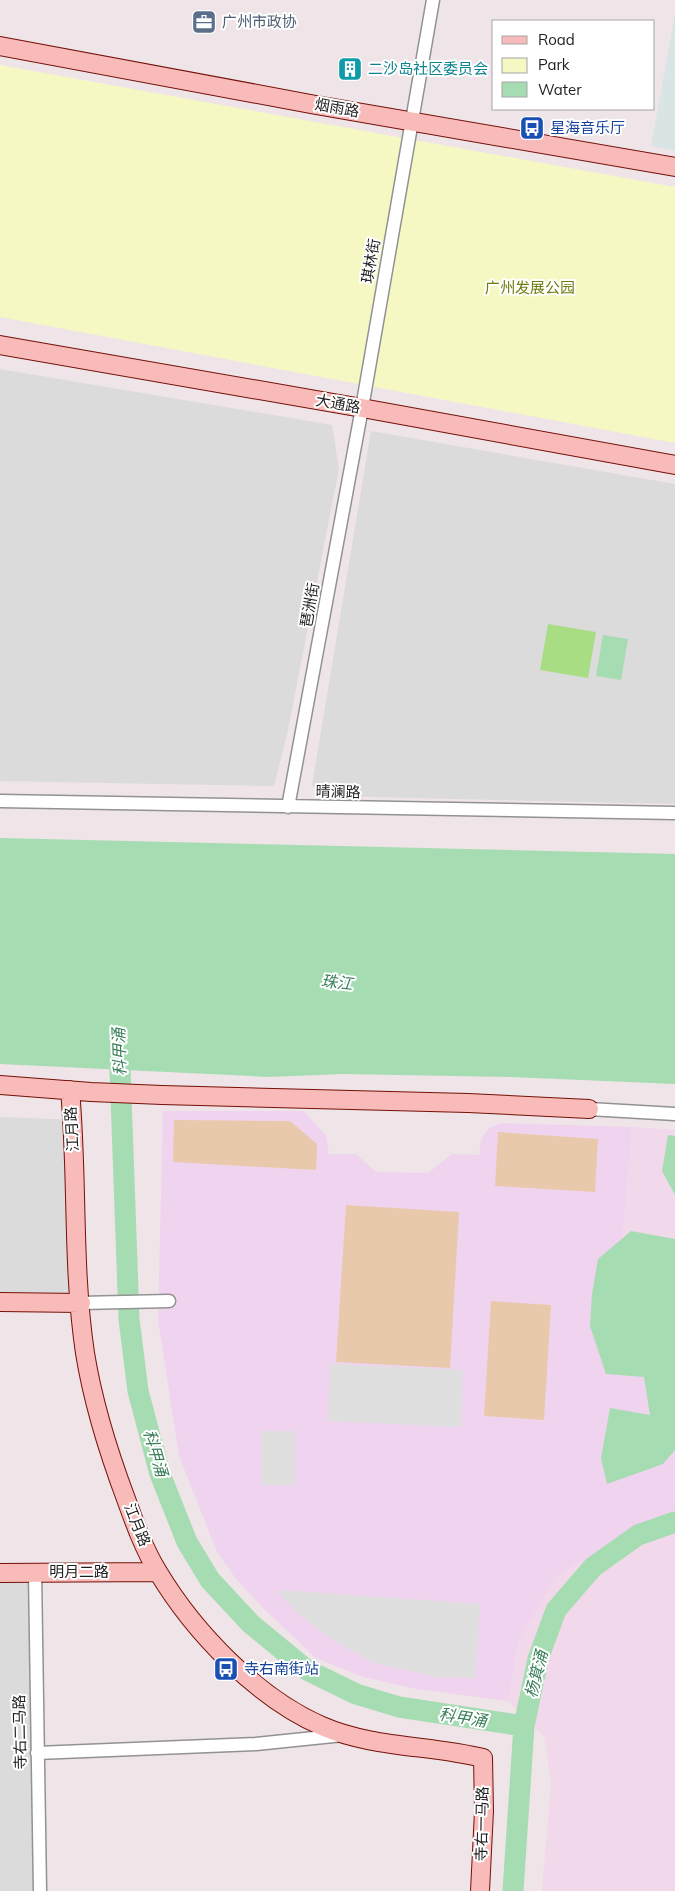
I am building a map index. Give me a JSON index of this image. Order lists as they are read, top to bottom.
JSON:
{
  "streets": {
    "street": [
      "烟雨路",
      "琪林街",
      "大通路",
      "琶洲街",
      "晴澜路",
      "江月路",
      "明月二路",
      "寺右二马路",
      "寺右一马路"
    ]
  },
  "crossings": [
    ["烟雨路", "琪林街"],
    ["琪林街", "大通路"],
    ["琪林街", "琶洲街"],
    ["大通路", "琶洲街"],
    ["琶洲街", "晴澜路"],
    ["江月路", "明月二路"],
    ["江月路", "寺右一马路"],
    ["明月二路", "寺右二马路"]
  ],
  "water": ["珠江", "科甲涌", "杨箕涌"],
  "parks": ["广州发展公园"],
  "places": {
    "office": ["广州市政协"],
    "building": ["二沙岛社区委员会"],
    "bus stop": ["星海音乐厅", "寺右南街站"]
  },
  "legend": ["Road", "Park", "Water"]
}
